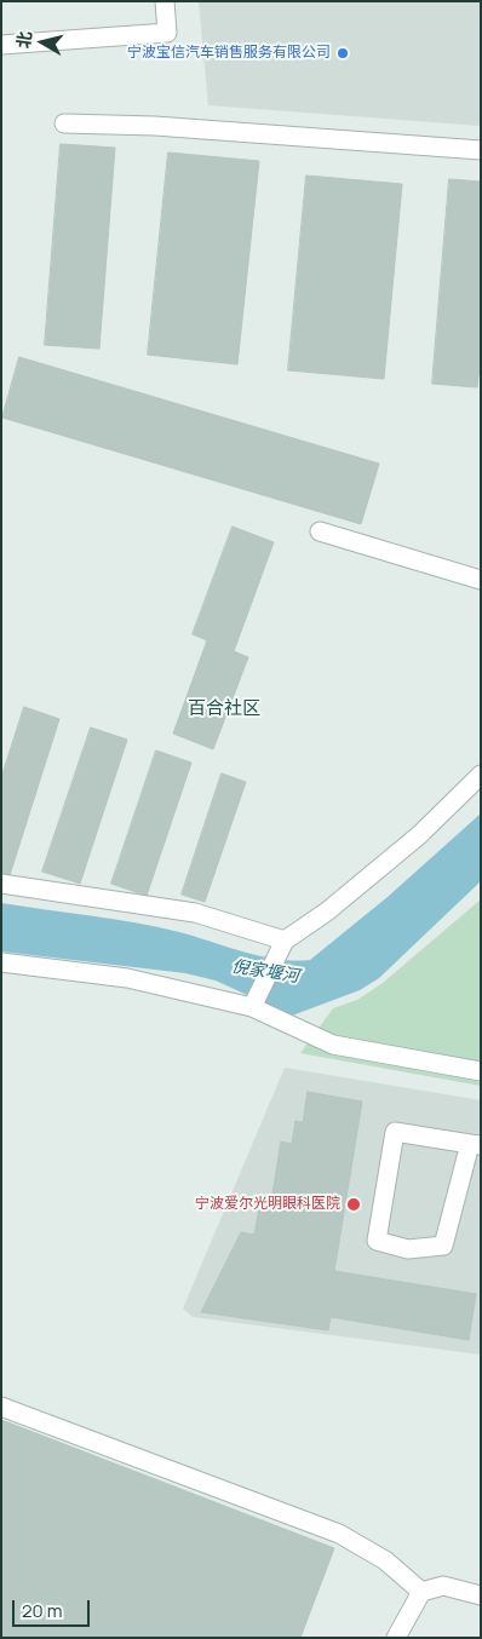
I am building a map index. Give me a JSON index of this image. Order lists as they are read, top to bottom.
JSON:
{
  "districts": ["百合社区"],
  "water": ["倪家堰河"],
  "places": ["宁波宝信汽车销售服务有限公司", "宁波爱尔光明眼科医院"],
  "scale_bar": "20 m",
  "north": "left"
}
